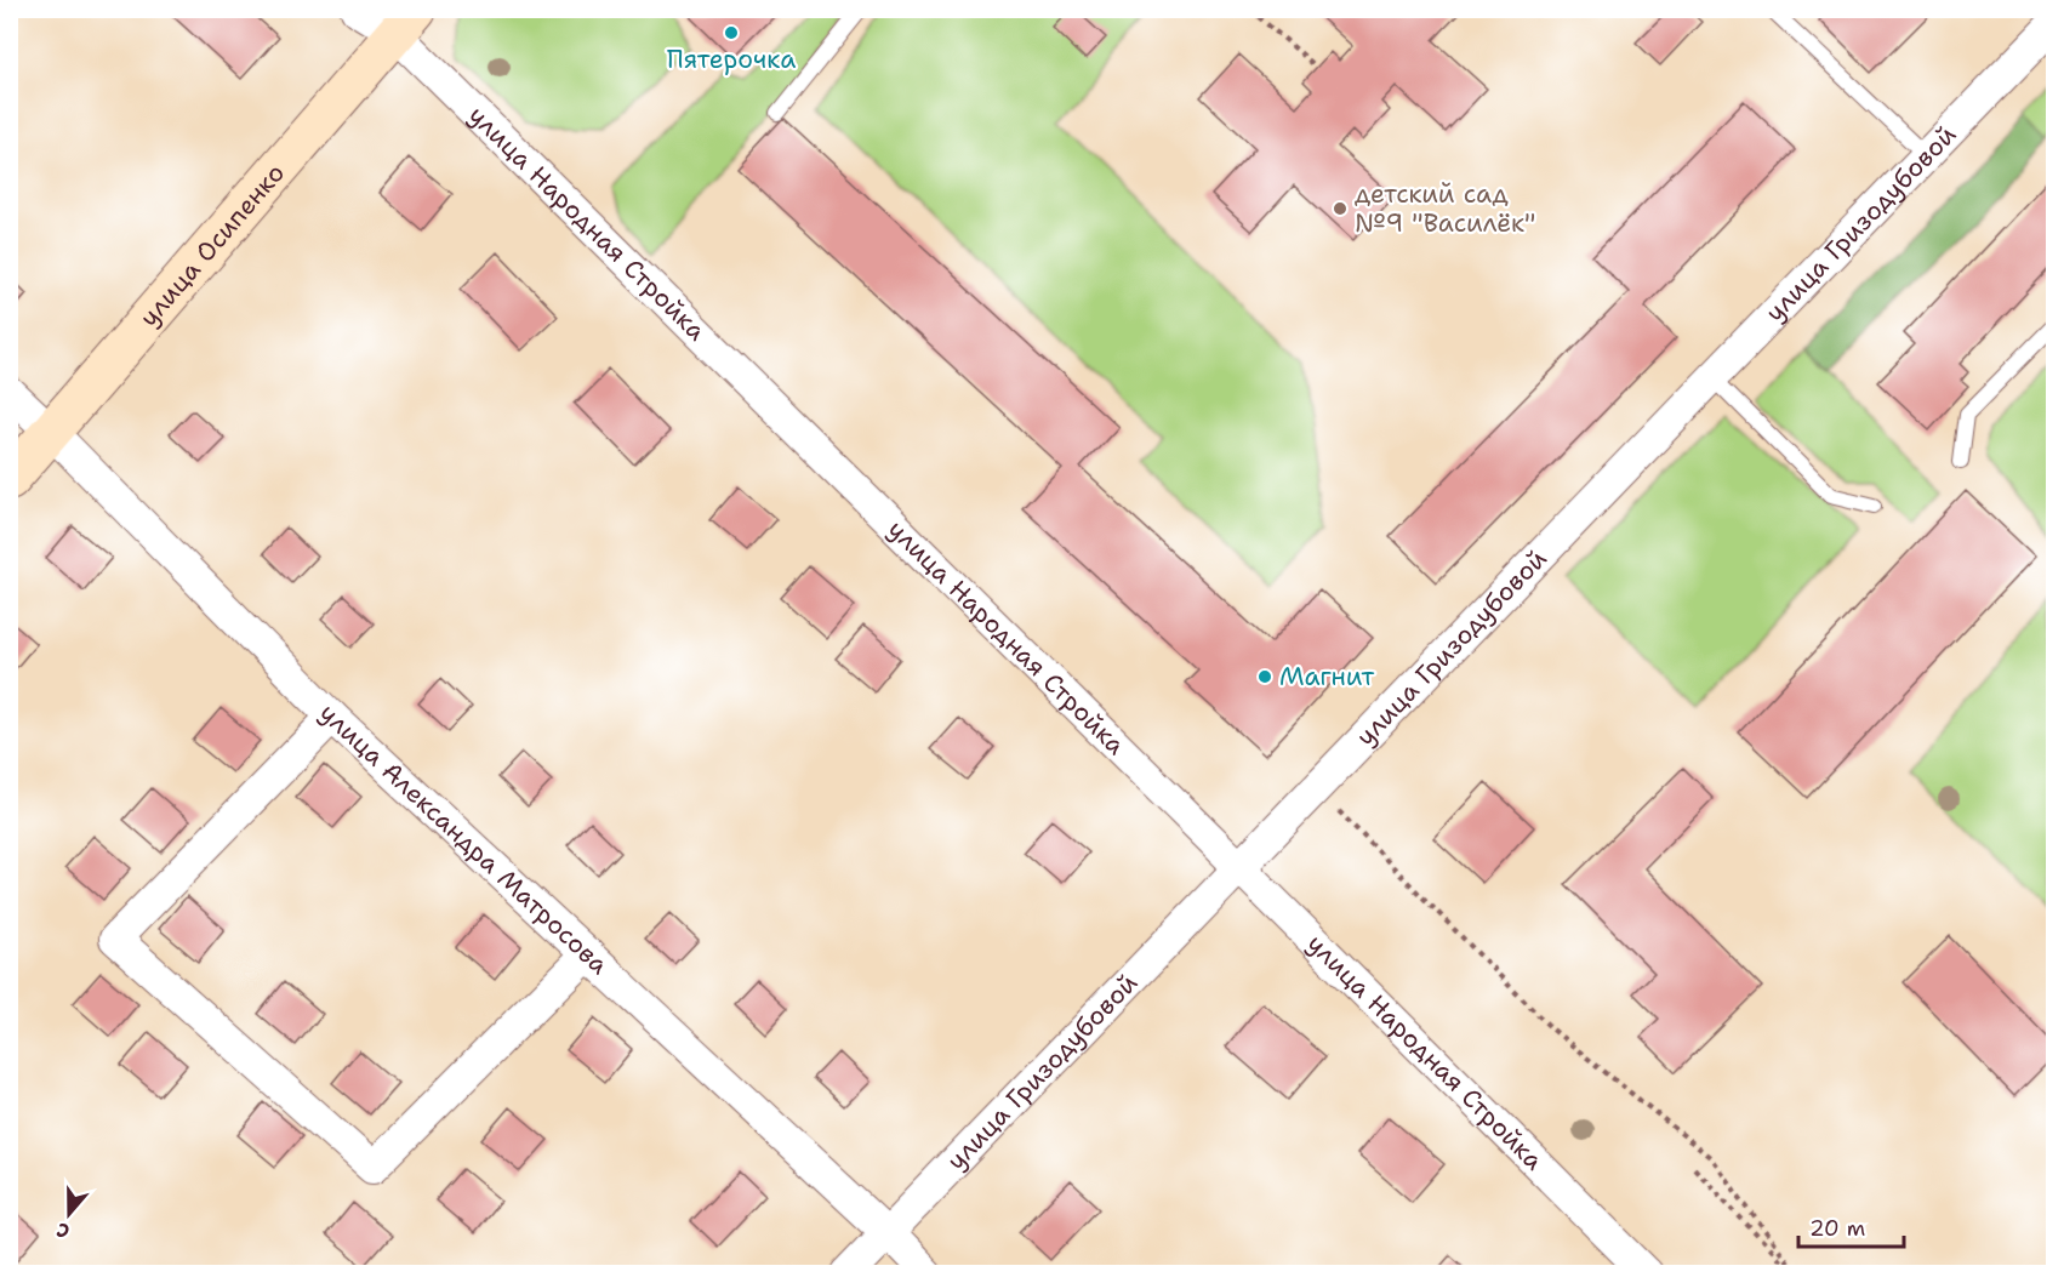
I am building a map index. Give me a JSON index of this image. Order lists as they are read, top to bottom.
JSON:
{
  "streets": {
    "street": [
      "улица Народная Стройка",
      "улица Гризодубовой",
      "улица Осипенко",
      "улица Александра Матросова"
    ]
  },
  "crossings": [
    ["улица Народная Стройка", "улица Гризодубовой"],
    ["улица Народная Стройка", "улица Осипенко"],
    ["улица Гризодубовой", "улица Александра Матросова"],
    ["улица Осипенко", "улица Александра Матросова"]
  ],
  "places": ["Пятерочка", "детский сад №9 \"Василёк\"", "Магнит"],
  "scale_bar": "20 m",
  "north": "bottom"
}
